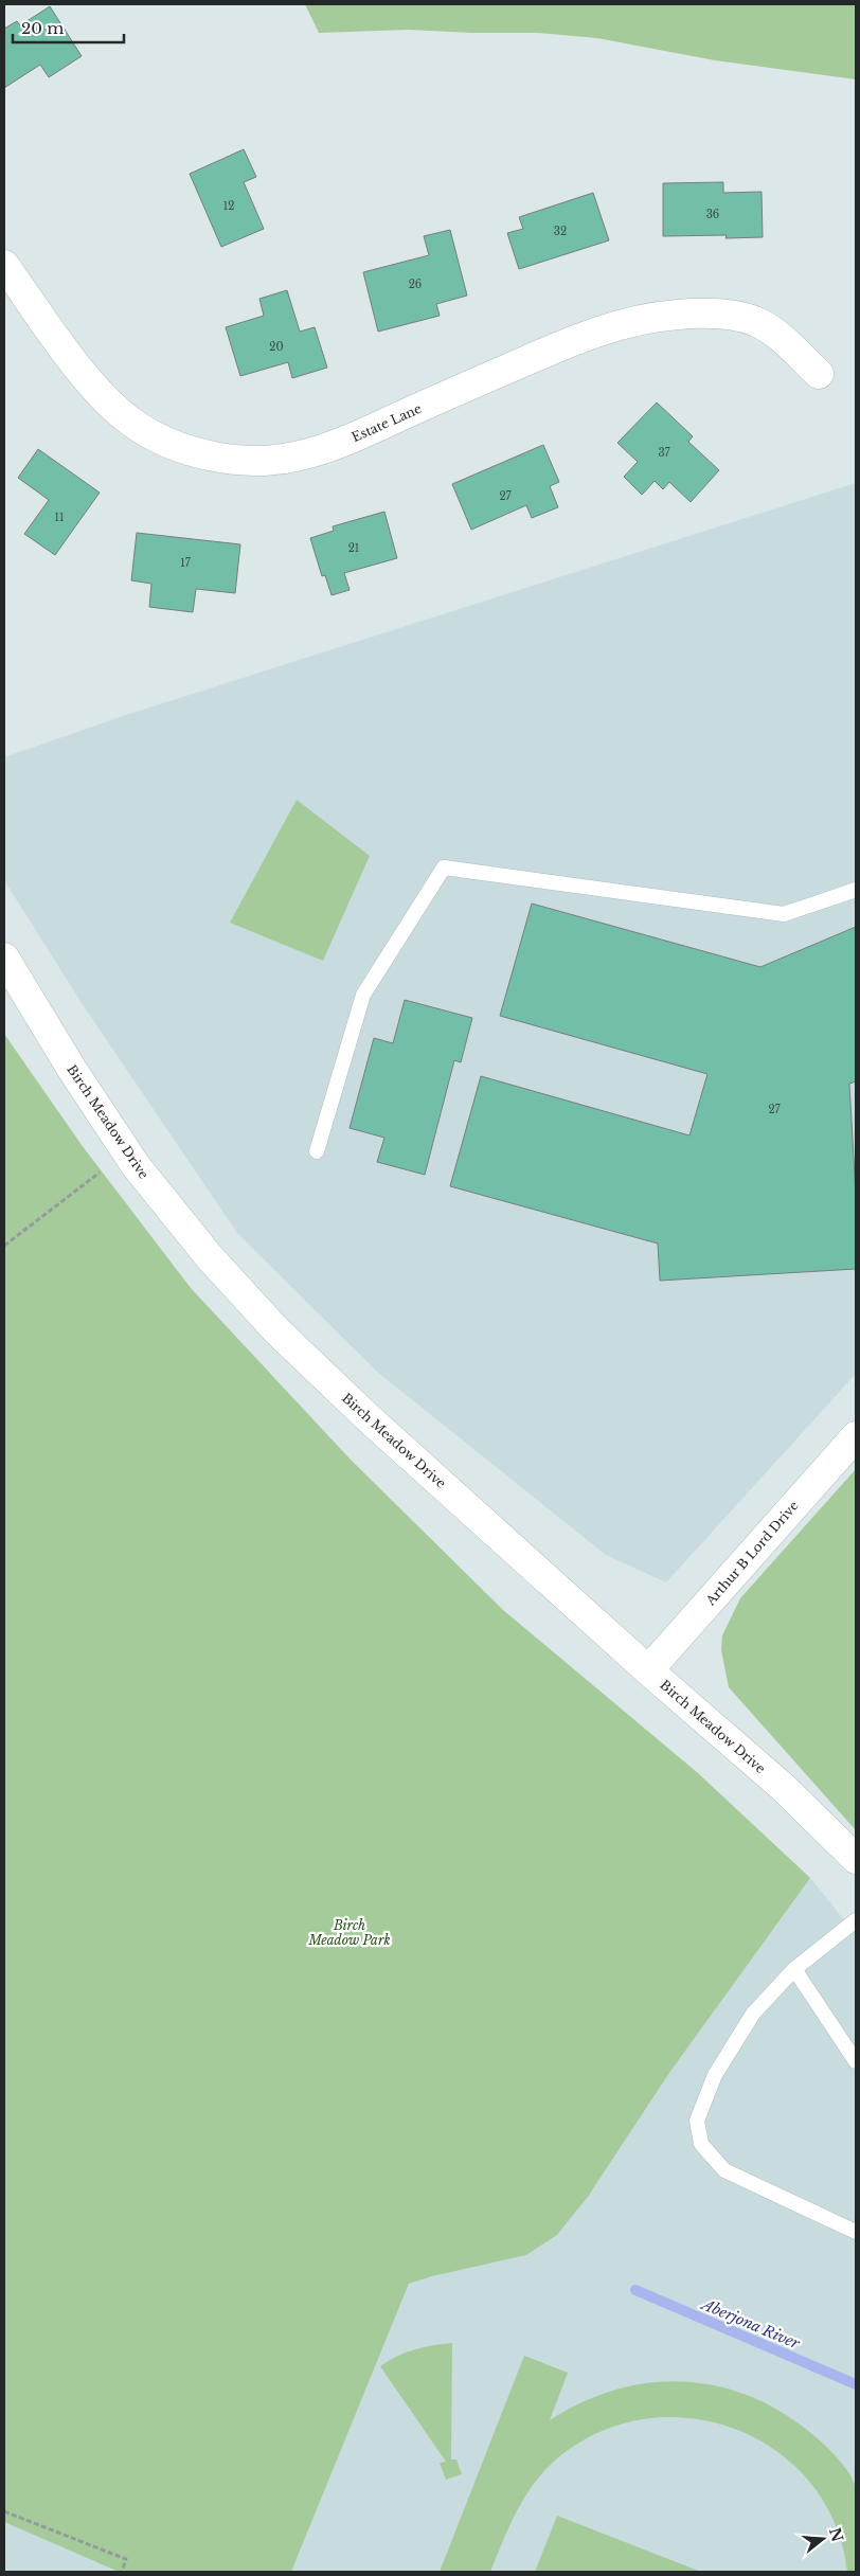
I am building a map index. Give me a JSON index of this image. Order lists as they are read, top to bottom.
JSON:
{
  "streets": {
    "street": ["Estate Lane", "Birch Meadow Drive", "Arthur B Lord Drive"]
  },
  "crossings": [
    ["Birch Meadow Drive", "Arthur B Lord Drive"]
  ],
  "water": ["Aberjona River"],
  "parks": ["Birch Meadow Park"],
  "house_numbers": [
    "12",
    "36",
    "32",
    "26",
    "20",
    "37",
    "27",
    "11",
    "21",
    "17",
    "27"
  ],
  "scale_bar": "20 m",
  "north": "right"
}
